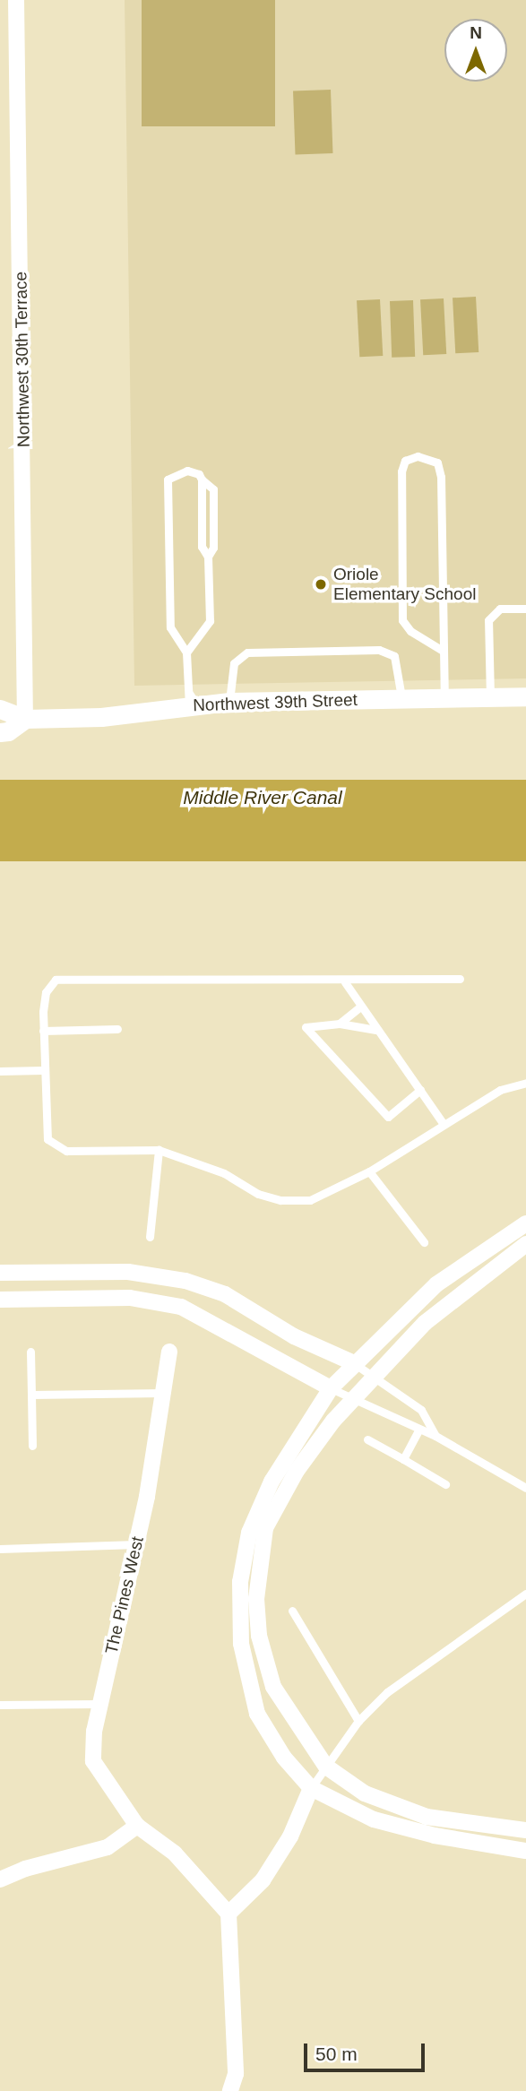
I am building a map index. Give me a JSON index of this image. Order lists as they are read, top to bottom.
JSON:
{
  "streets": {
    "street": ["Northwest 30th Terrace", "Northwest 39th Street", "The Pines West"]
  },
  "crossings": [
    ["Northwest 30th Terrace", "Northwest 39th Street"]
  ],
  "water": ["Middle River Canal"],
  "places": ["Oriole Elementary School"],
  "scale_bar": "50 m",
  "north": "top"
}
